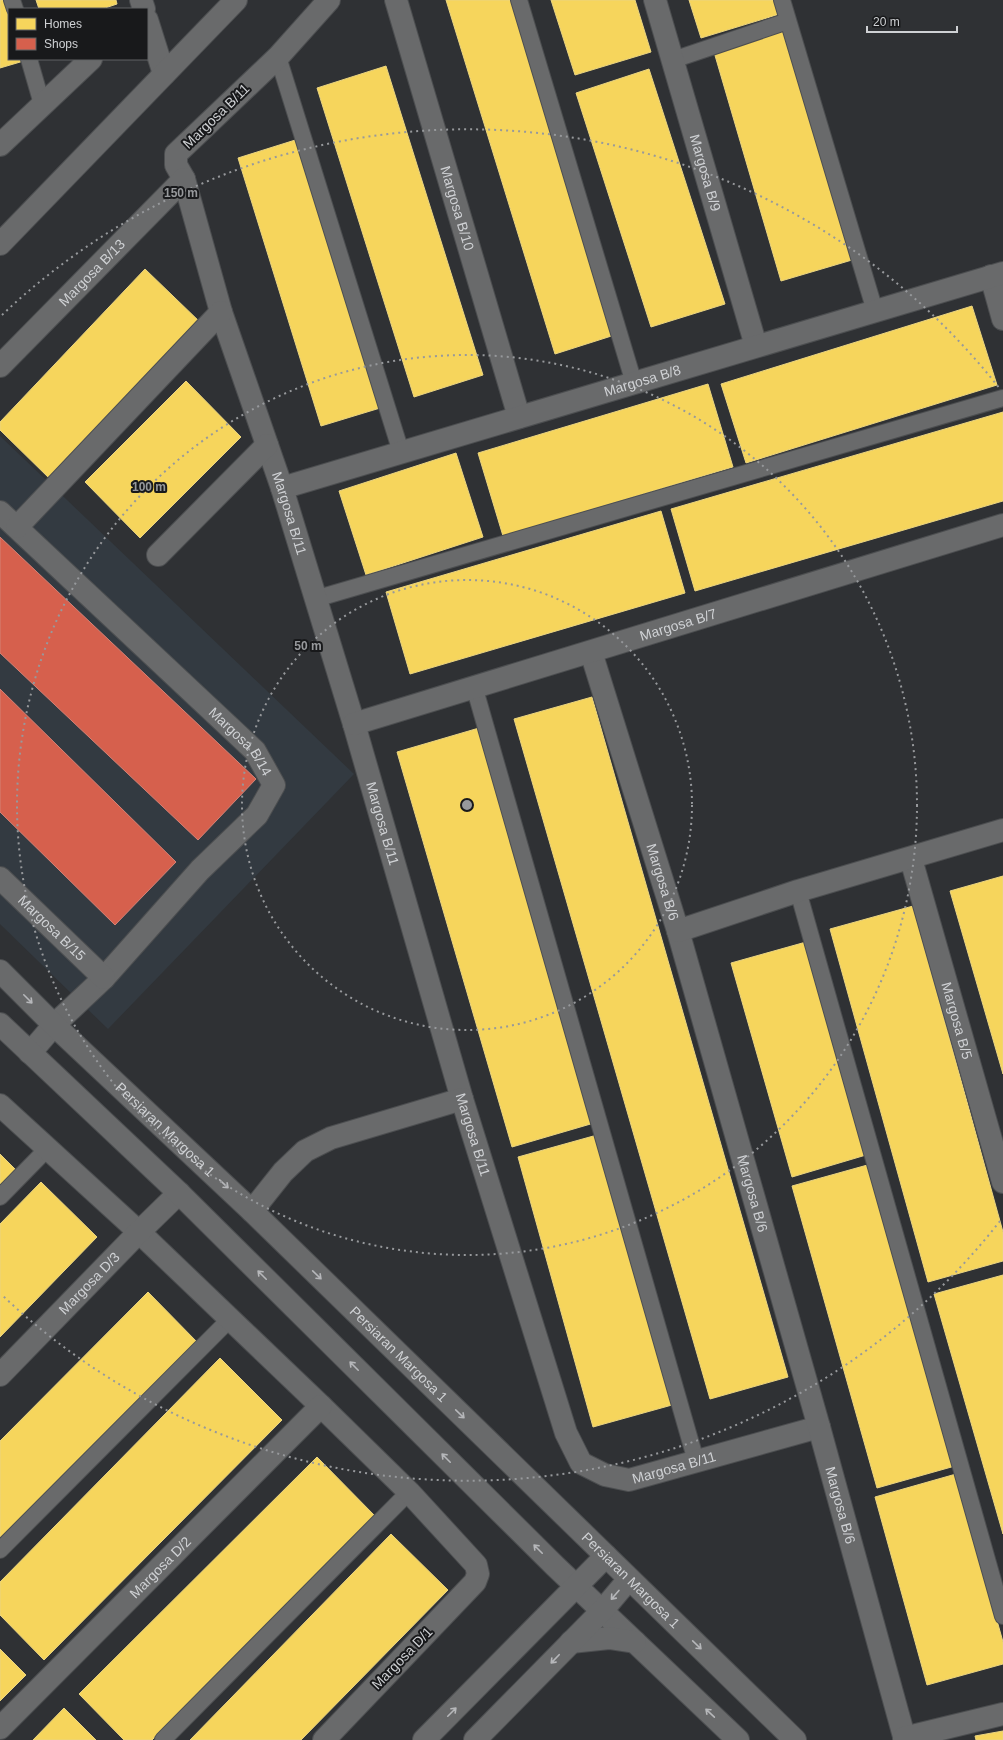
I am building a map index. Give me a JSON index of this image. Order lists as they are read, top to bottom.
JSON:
{
  "streets": {
    "street": [
      "Margosa B/11",
      "Margosa B/9",
      "Margosa B/10",
      "Margosa B/13",
      "Margosa B/8",
      "Margosa B/7",
      "Margosa B/14",
      "Margosa B/6",
      "Margosa B/15",
      "Margosa B/5",
      "Persiaran Margosa 1",
      "Margosa D/3",
      "Margosa D/2",
      "Margosa D/1"
    ]
  },
  "crossings": [
    ["Margosa B/11", "Margosa B/13"],
    ["Margosa B/11", "Margosa B/8"],
    ["Margosa B/11", "Margosa B/7"],
    ["Margosa B/11", "Margosa B/6"],
    ["Margosa B/9", "Margosa B/8"],
    ["Margosa B/10", "Margosa B/8"],
    ["Margosa B/7", "Margosa B/6"],
    ["Margosa B/14", "Margosa B/15"],
    ["Margosa B/14", "Persiaran Margosa 1"]
  ],
  "legend": ["Homes", "Shops"],
  "scale_bar": "20 m",
  "rings": ["150 m", "100 m", "50 m"]
}
